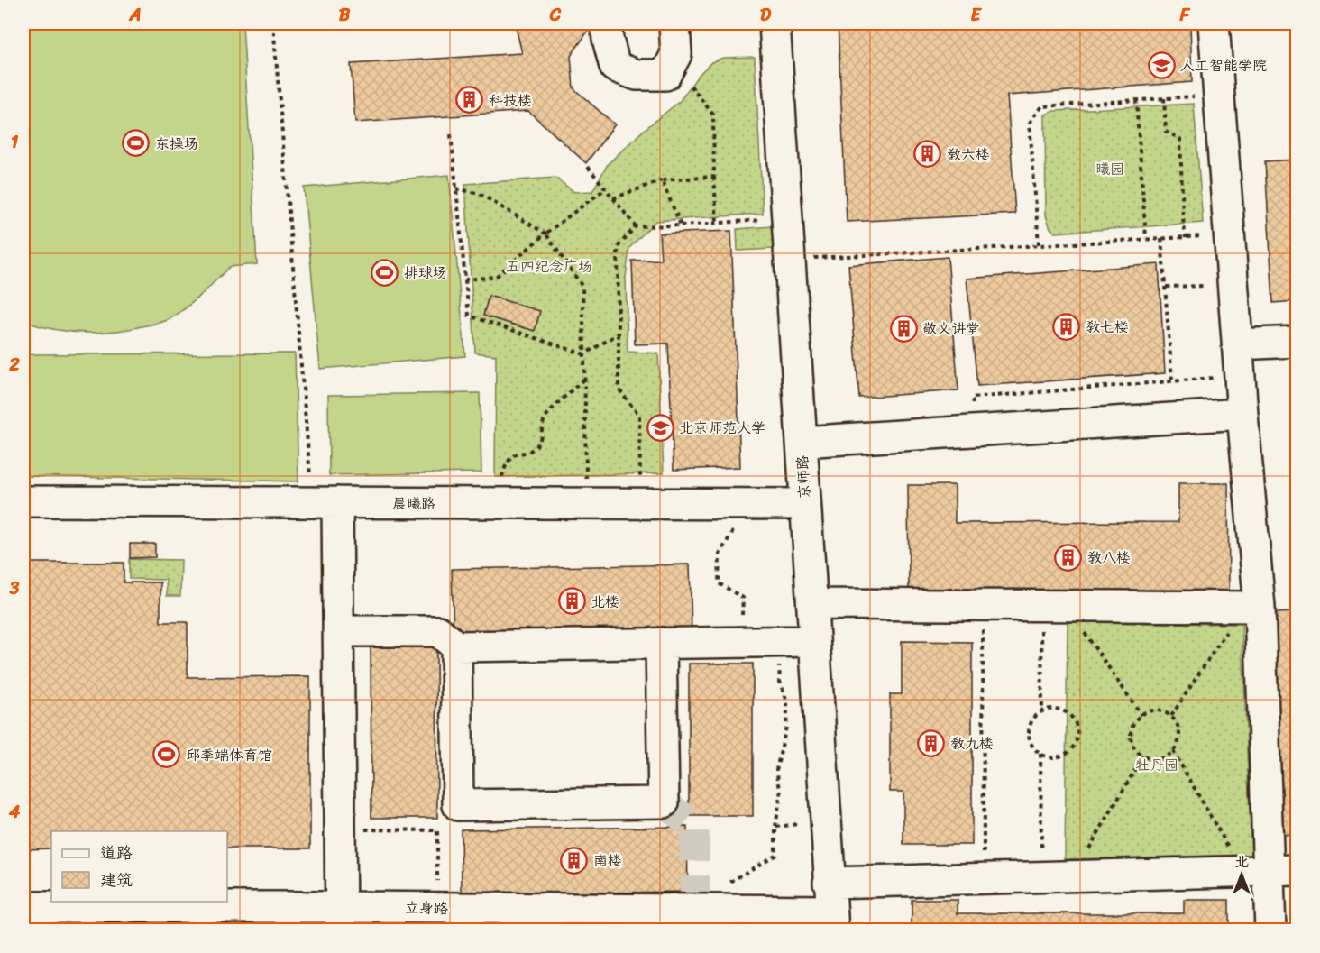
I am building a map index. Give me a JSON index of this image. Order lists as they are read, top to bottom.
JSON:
{
  "streets": {
    "street": ["京师路", "晨曦路", "立身路"]
  },
  "crossings": [
    ["京师路", "晨曦路"],
    ["京师路", "立身路"]
  ],
  "parks": ["曦园", "五四纪念广场", "牡丹园"],
  "places": {
    "school or university": ["人工智能学院", "北京师范大学"],
    "building": [
      "科技楼",
      "教六楼",
      "教七楼",
      "敬文讲堂",
      "教八楼",
      "北楼",
      "教九楼",
      "南楼"
    ],
    "sports": ["东操场", "排球场", "邱季端体育馆"]
  },
  "legend": ["道路", "建筑"],
  "north": "top",
  "grid": {
    "columns": [
      "A",
      "B",
      "C",
      "D",
      "E",
      "F"
    ],
    "rows": [
      "1",
      "2",
      "3",
      "4"
    ]
  }
}
